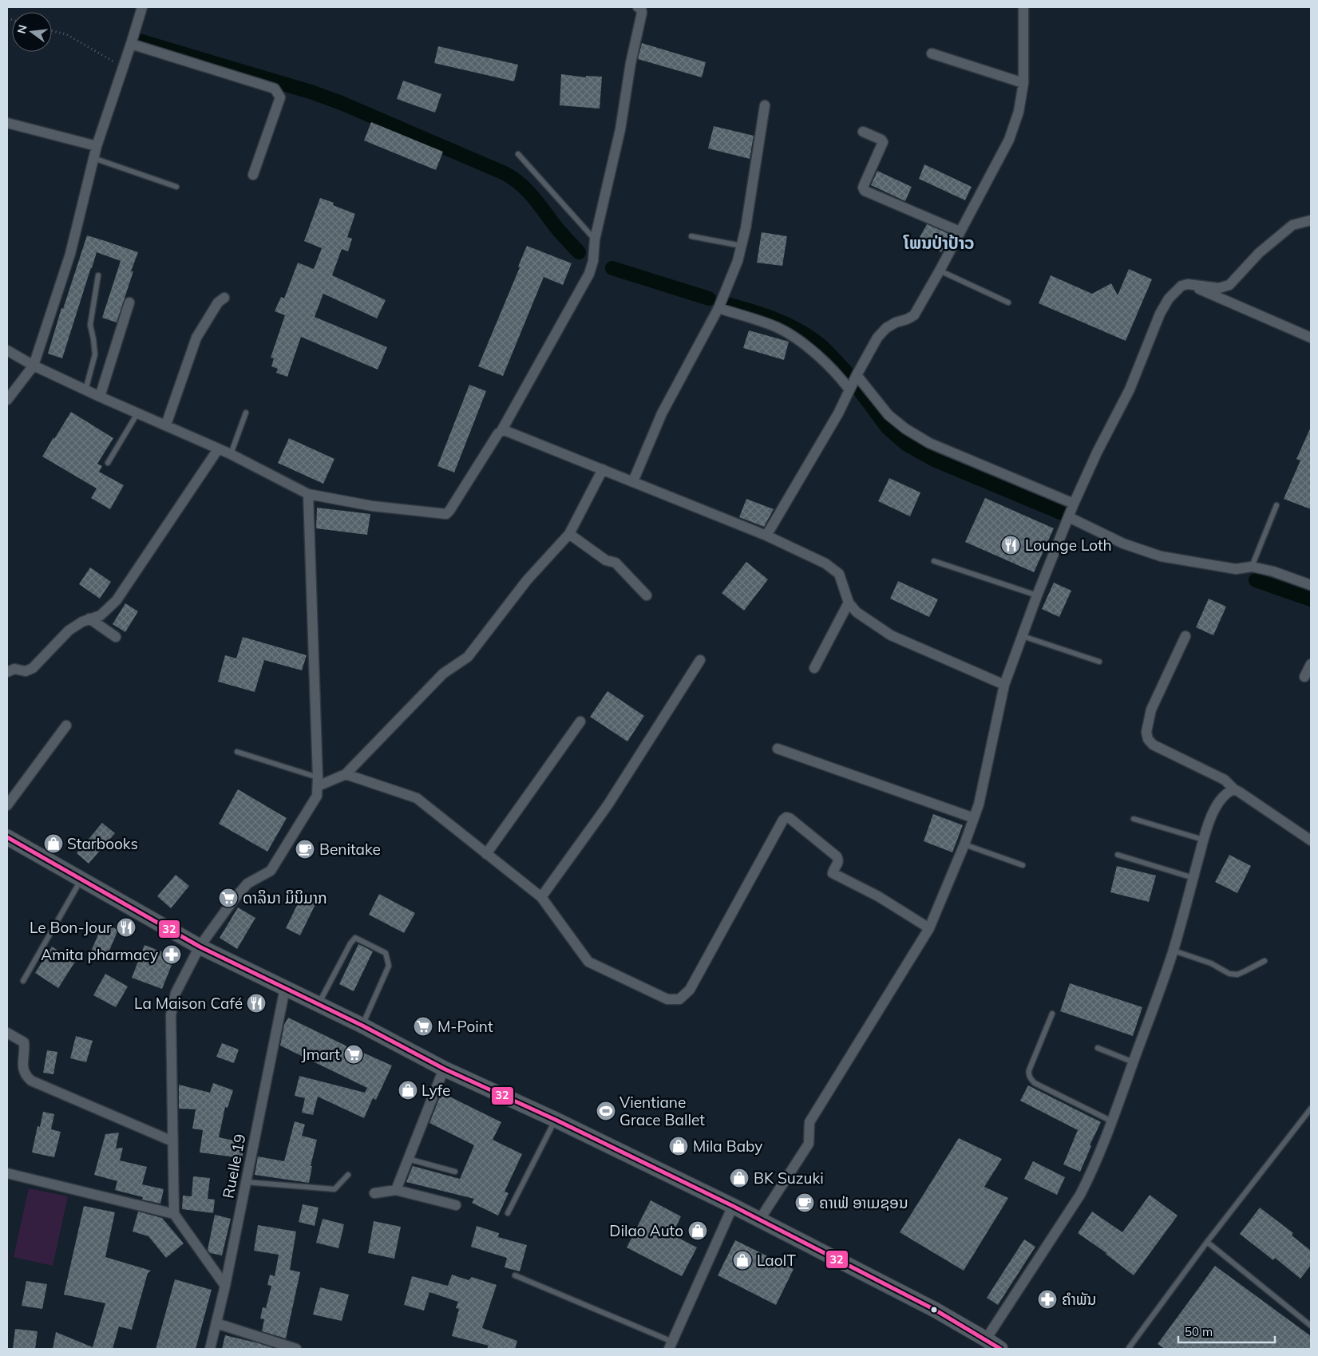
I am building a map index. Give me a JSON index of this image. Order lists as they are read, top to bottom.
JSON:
{
  "streets": {
    "street": ["Ruelle 19"]
  },
  "districts": ["ໂພນປ່າປ້າວ"],
  "places": {
    "restaurant": ["Lounge Loth", "Le Bon-Jour", "La Maison Café"],
    "shop": [
      "Starbooks",
      "Lyfe",
      "Mila Baby",
      "BK Suzuki",
      "Dilao Auto",
      "LaoIT"
    ],
    "cafe": ["Benitake", "ຄາເຟ່ ອາເມຊອນ"],
    "supermarket": ["ດາລິນາ ມິນິມາກ", "M-Point", "Jmart"],
    "pharmacy": ["Amita pharmacy", "ຄໍາພັນ"],
    "sports": ["Vientiane Grace Ballet"]
  },
  "lines": ["transit line 32"],
  "scale_bar": "50 m",
  "north": "left"
}
